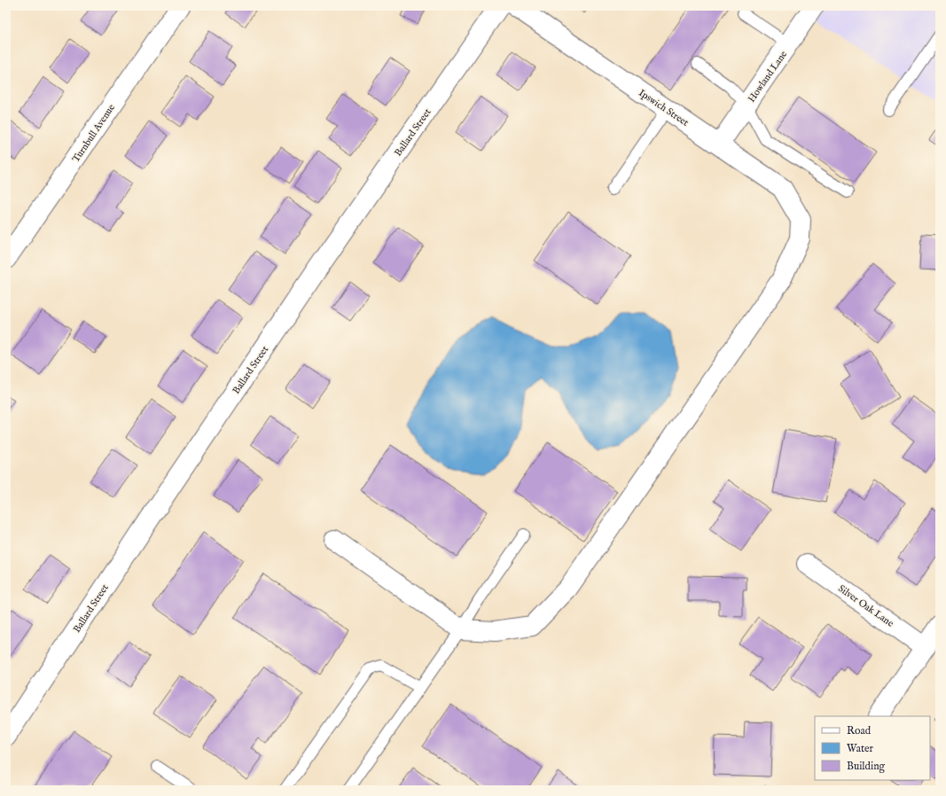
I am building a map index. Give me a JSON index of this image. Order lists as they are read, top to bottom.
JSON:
{
  "streets": {
    "street": [
      "Howland Lane",
      "Ipswich Street",
      "Ballard Street",
      "Turnbull Avenue",
      "Silver Oak Lane"
    ]
  },
  "crossings": [
    ["Howland Lane", "Ipswich Street"]
  ],
  "legend": ["Road", "Water", "Building"]
}
